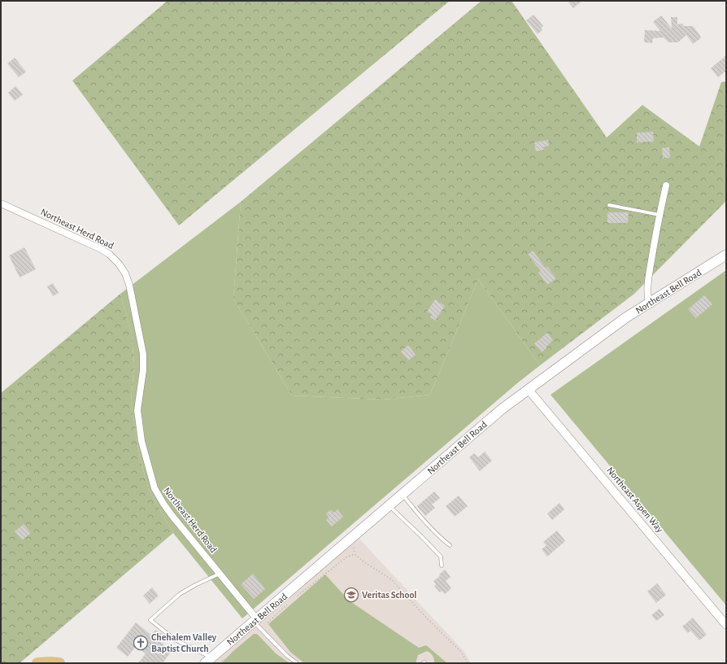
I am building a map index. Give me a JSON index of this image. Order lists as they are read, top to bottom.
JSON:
{
  "streets": {
    "main road": ["Northeast Bell Road"],
    "street": ["Northeast Herd Road", "Northeast Aspen Way"]
  },
  "crossings": [
    ["Northeast Herd Road", "Northeast Bell Road"],
    ["Northeast Bell Road", "Northeast Aspen Way"]
  ],
  "places": {
    "school or university": ["Veritas School"],
    "church": ["Chehalem Valley Baptist Church"]
  }
}
